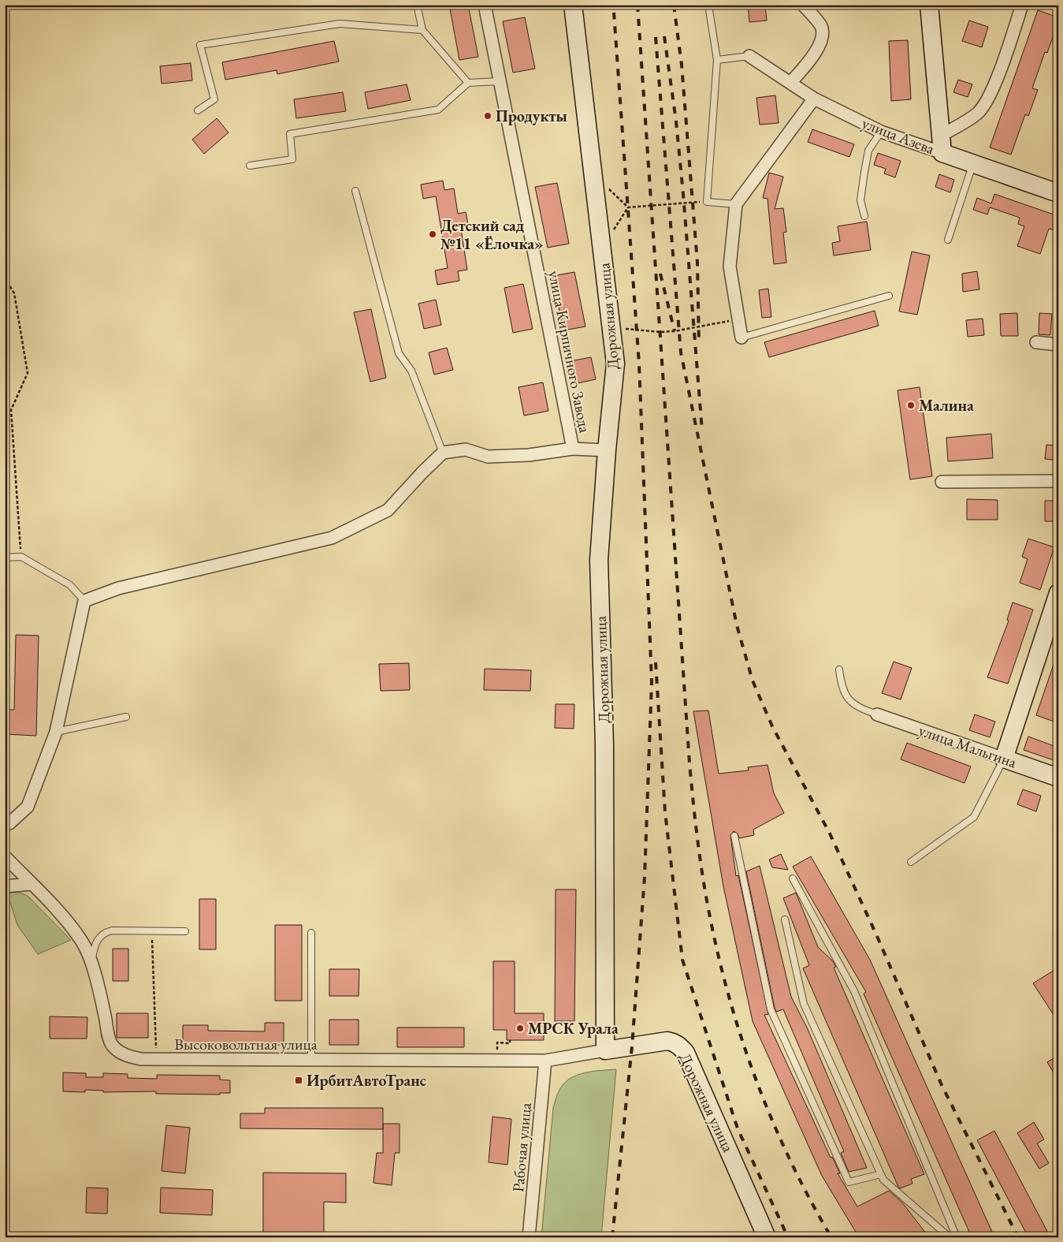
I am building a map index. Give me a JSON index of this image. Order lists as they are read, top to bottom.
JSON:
{
  "streets": {
    "street": [
      "улица Азева",
      "Дорожная улица",
      "улица Кирпичного Завода",
      "улица Мальгина",
      "Высоковольтная улица",
      "Рабочая улица"
    ]
  },
  "crossings": [
    ["Дорожная улица", "Высоковольтная улица"],
    ["Высоковольтная улица", "Рабочая улица"]
  ],
  "places": {
    "other": [
      "Продукты",
      "Детский сад №11 «Ёлочка»",
      "Малина",
      "МРСК Урала"
    ],
    "transit": ["ИрбитАвтоТранс"]
  }
}
